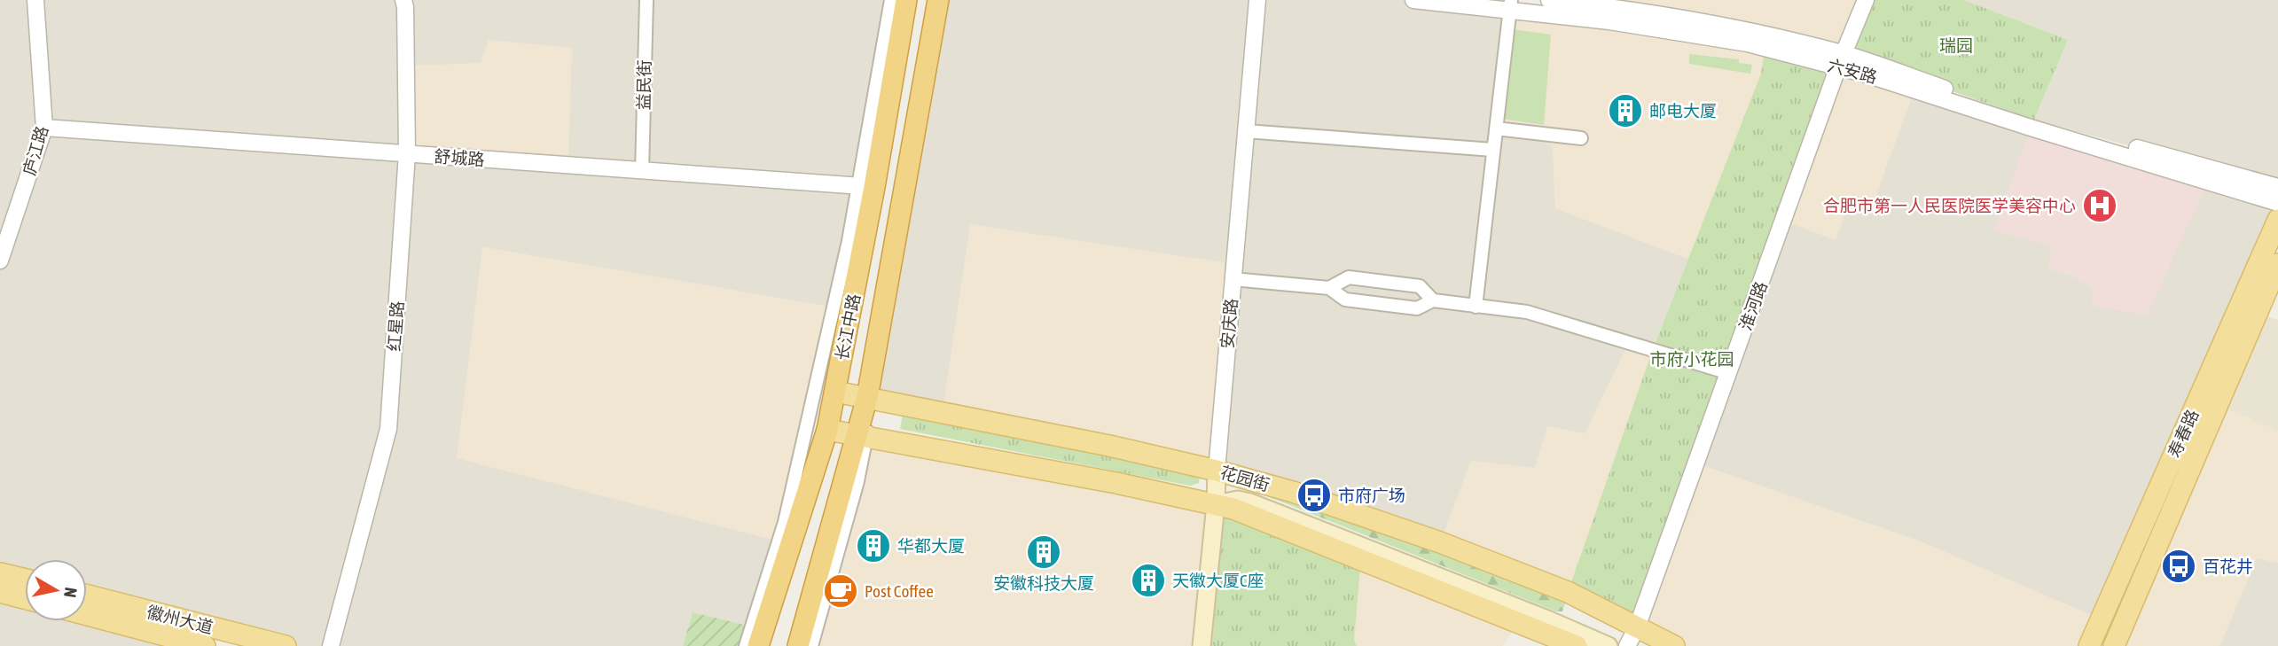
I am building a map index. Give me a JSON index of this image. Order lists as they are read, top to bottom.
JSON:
{
  "streets": {
    "highway": ["长江中路"],
    "main road": [
      "安庆路",
      "寿春路",
      "花园街",
      "徽州大道"
    ],
    "street": [
      "六安路",
      "益民街",
      "庐江路",
      "舒城路",
      "淮河路",
      "红星路"
    ]
  },
  "crossings": [
    ["六安路", "淮河路"],
    ["益民街", "舒城路"],
    ["庐江路", "舒城路"],
    ["舒城路", "红星路"],
    ["舒城路", "长江中路"],
    ["淮河路", "花园街"],
    ["安庆路", "花园街"],
    ["长江中路", "花园街"]
  ],
  "parks": ["瑞园", "市府小花园"],
  "places": {
    "building": [
      "邮电大厦",
      "华都大厦",
      "安徽科技大厦",
      "天徽大厦C座"
    ],
    "hospital": ["合肥市第一人民医院医学美容中心"],
    "bus stop": ["市府广场", "百花井"],
    "cafe": ["Post Coffee"]
  },
  "north": "right"
}
